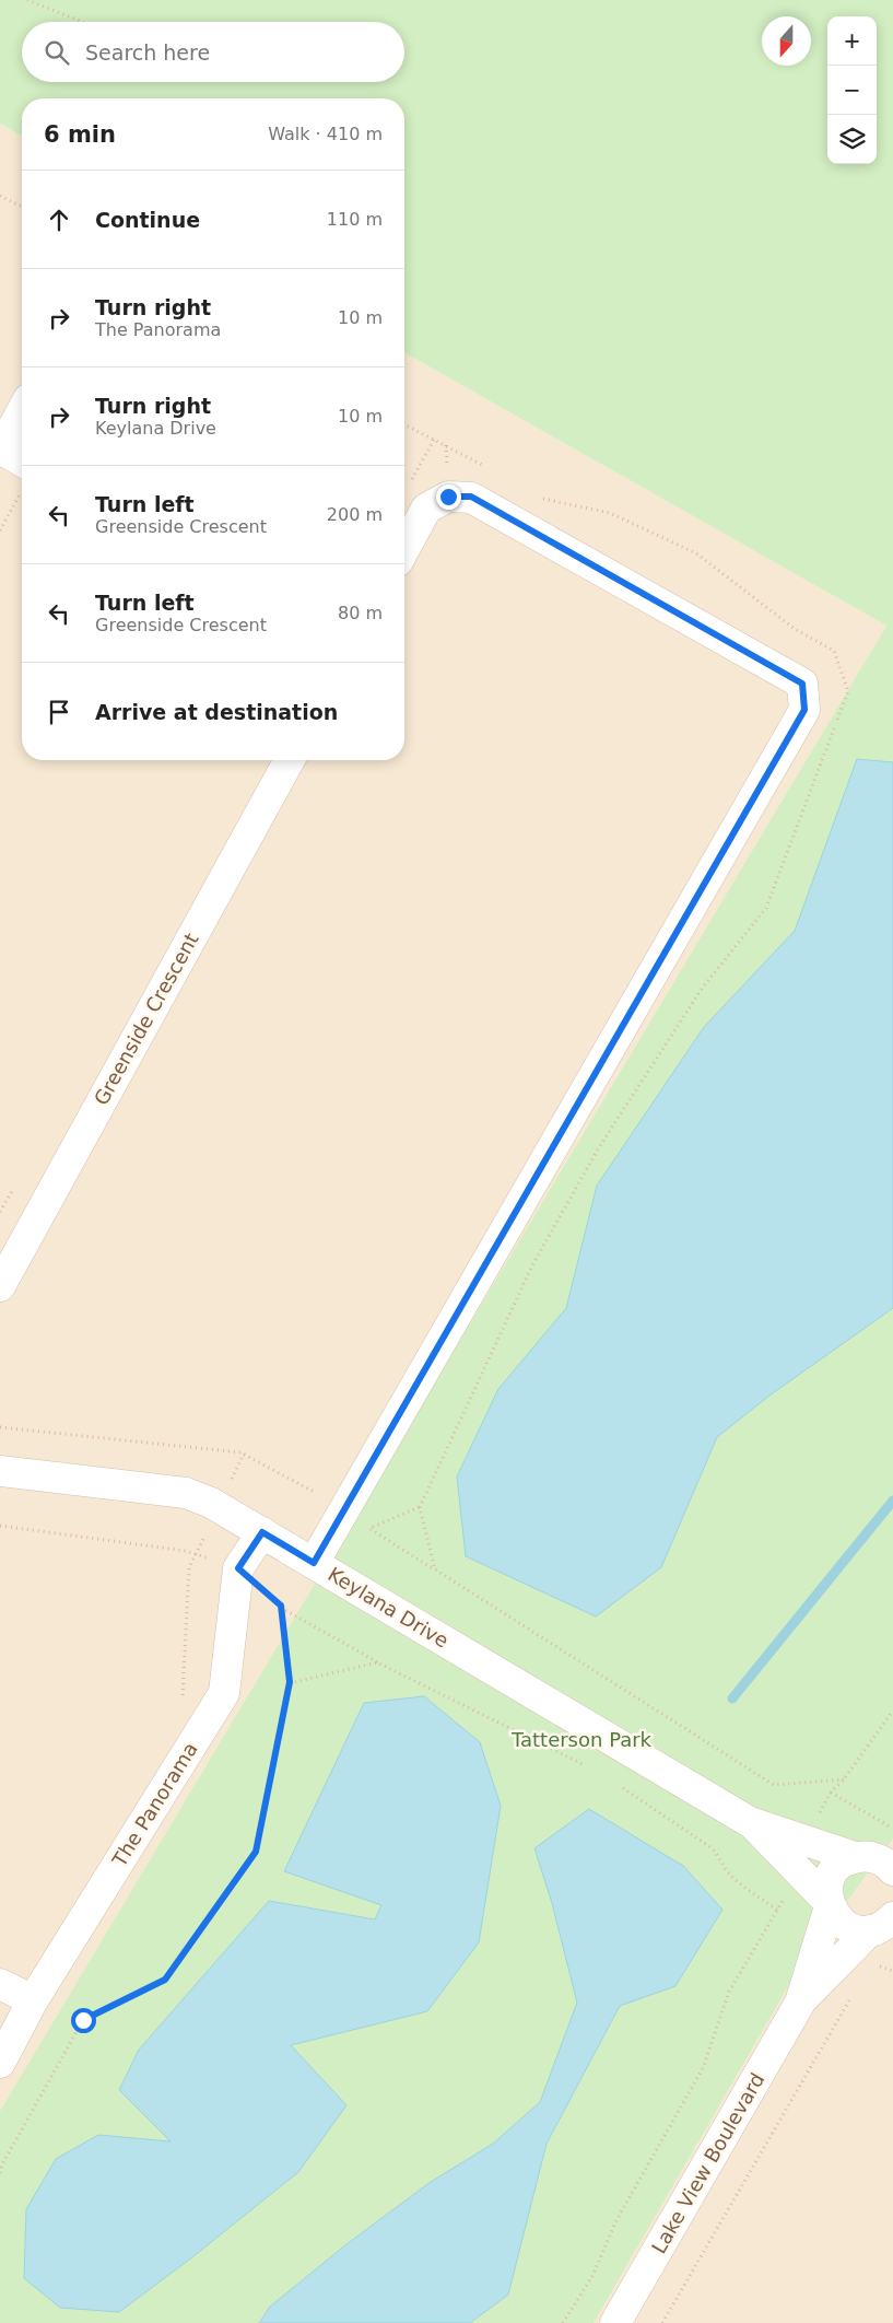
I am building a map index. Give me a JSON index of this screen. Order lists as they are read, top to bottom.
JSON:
{
  "streets": {
    "street": [
      "Greenside Crescent",
      "Keylana Drive",
      "The Panorama",
      "Lake View Boulevard"
    ]
  },
  "crossings": [
    ["Keylana Drive", "The Panorama"],
    ["Keylana Drive", "Lake View Boulevard"]
  ],
  "parks": ["Tatterson Park"],
  "north": "bottom",
  "page": {
    "map_buttons": ["+", "−"],
    "search": "Search here",
    "heading": ["6 min", "Walk · 410 m"],
    "list": [
      ["Continue", "110 m"],
      ["Turn right", "The Panorama", "10 m"],
      ["Turn right", "Keylana Drive", "10 m"],
      ["Turn left", "Greenside Crescent", "200 m"],
      ["Turn left", "Greenside Crescent", "80 m"],
      "Arrive at destination"
    ]
  }
}
